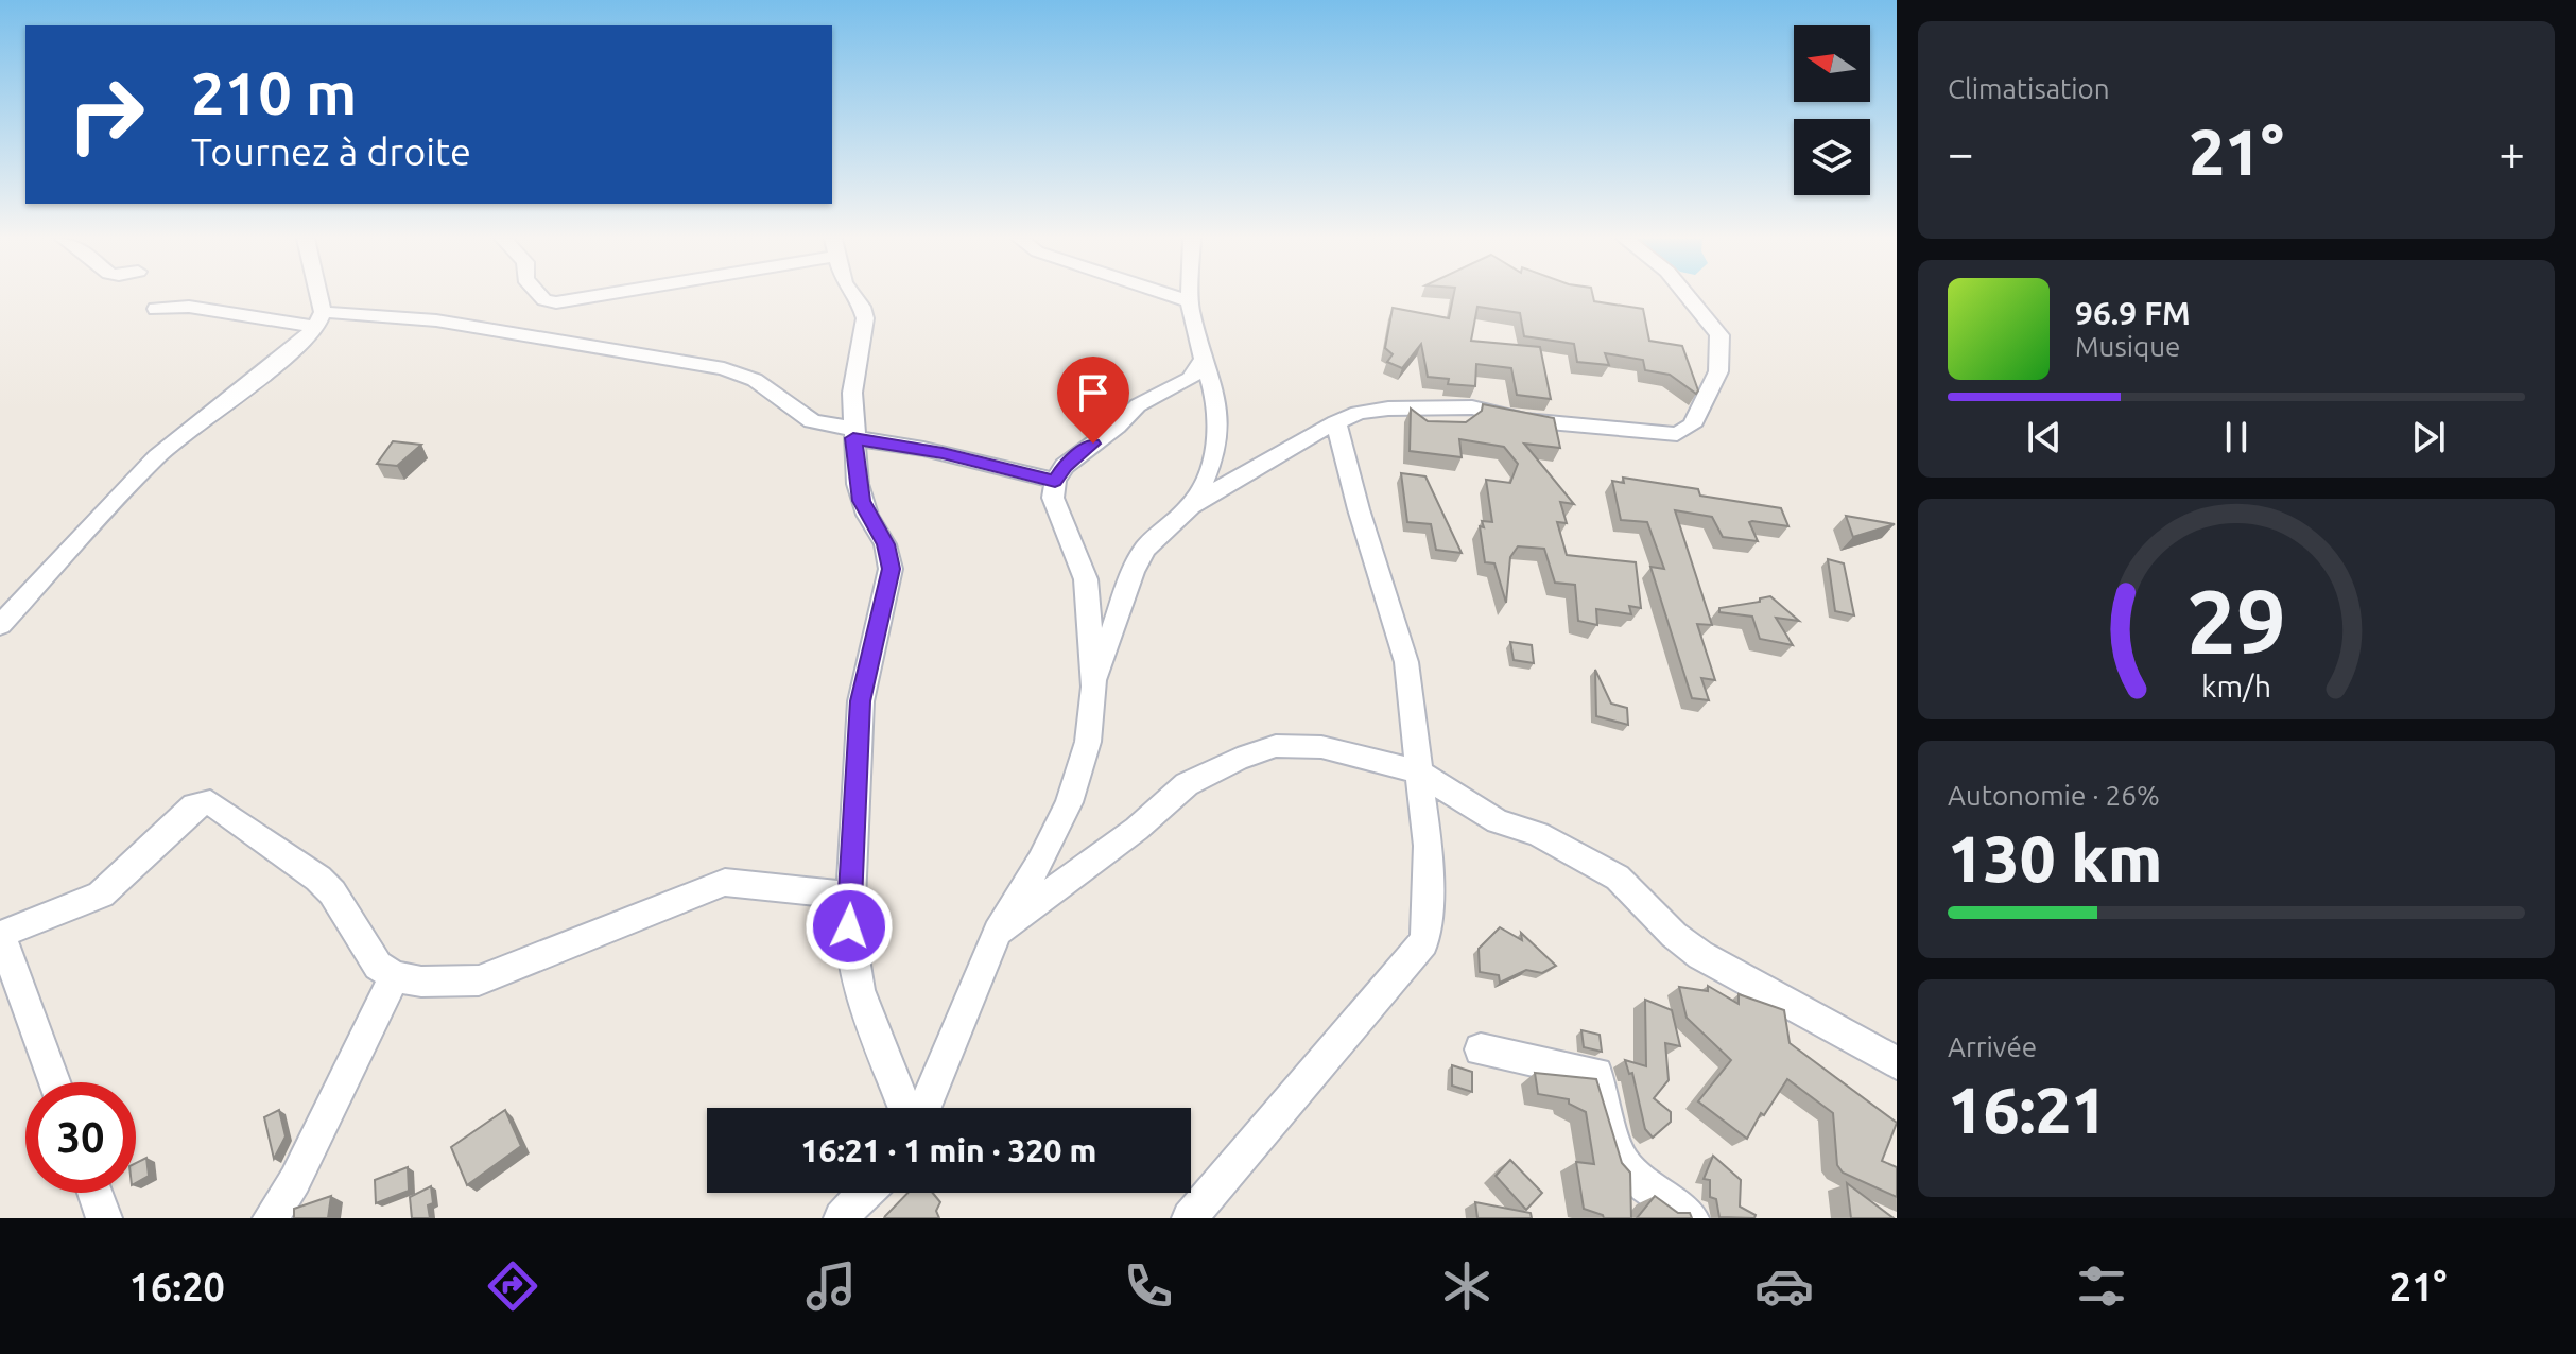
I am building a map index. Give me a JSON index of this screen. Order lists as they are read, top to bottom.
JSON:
{
  "north": "left",
  "page": {
    "tile": [
      "Climatisation",
      ["Autonomie · 26%", "130 km"],
      ["Arrivée", "16:21"]
    ],
    "turn": ["210 m", "Tournez à droite"],
    "heat": ["−", "21°", "+"],
    "song": ["96.9 FM", "Musique"],
    "limit": "30",
    "trip": "16:21 · 1 min · 320 m",
    "tabs": ["16:20", "21°"],
    "gauge": ["29", "km/h"]
  }
}
